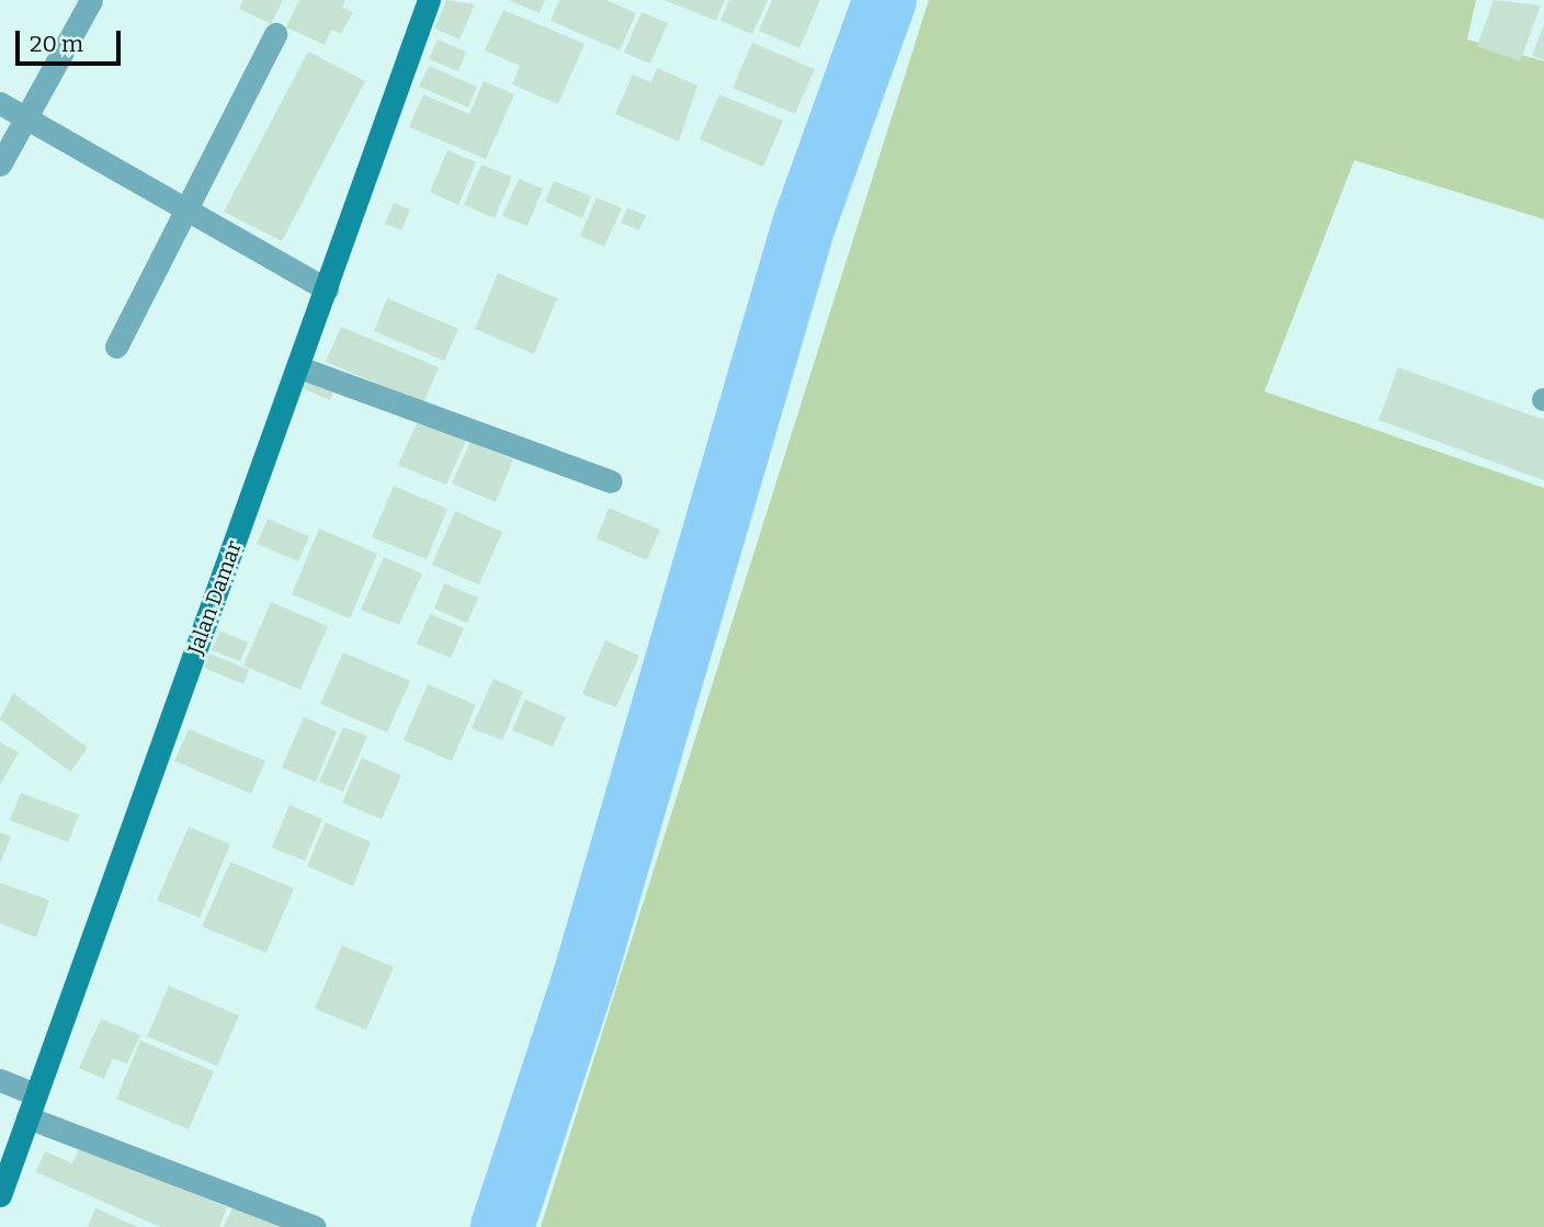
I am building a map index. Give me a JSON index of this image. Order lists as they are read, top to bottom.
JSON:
{
  "streets": {
    "street": ["Jalan Damar"]
  },
  "scale_bar": "20 m"
}
